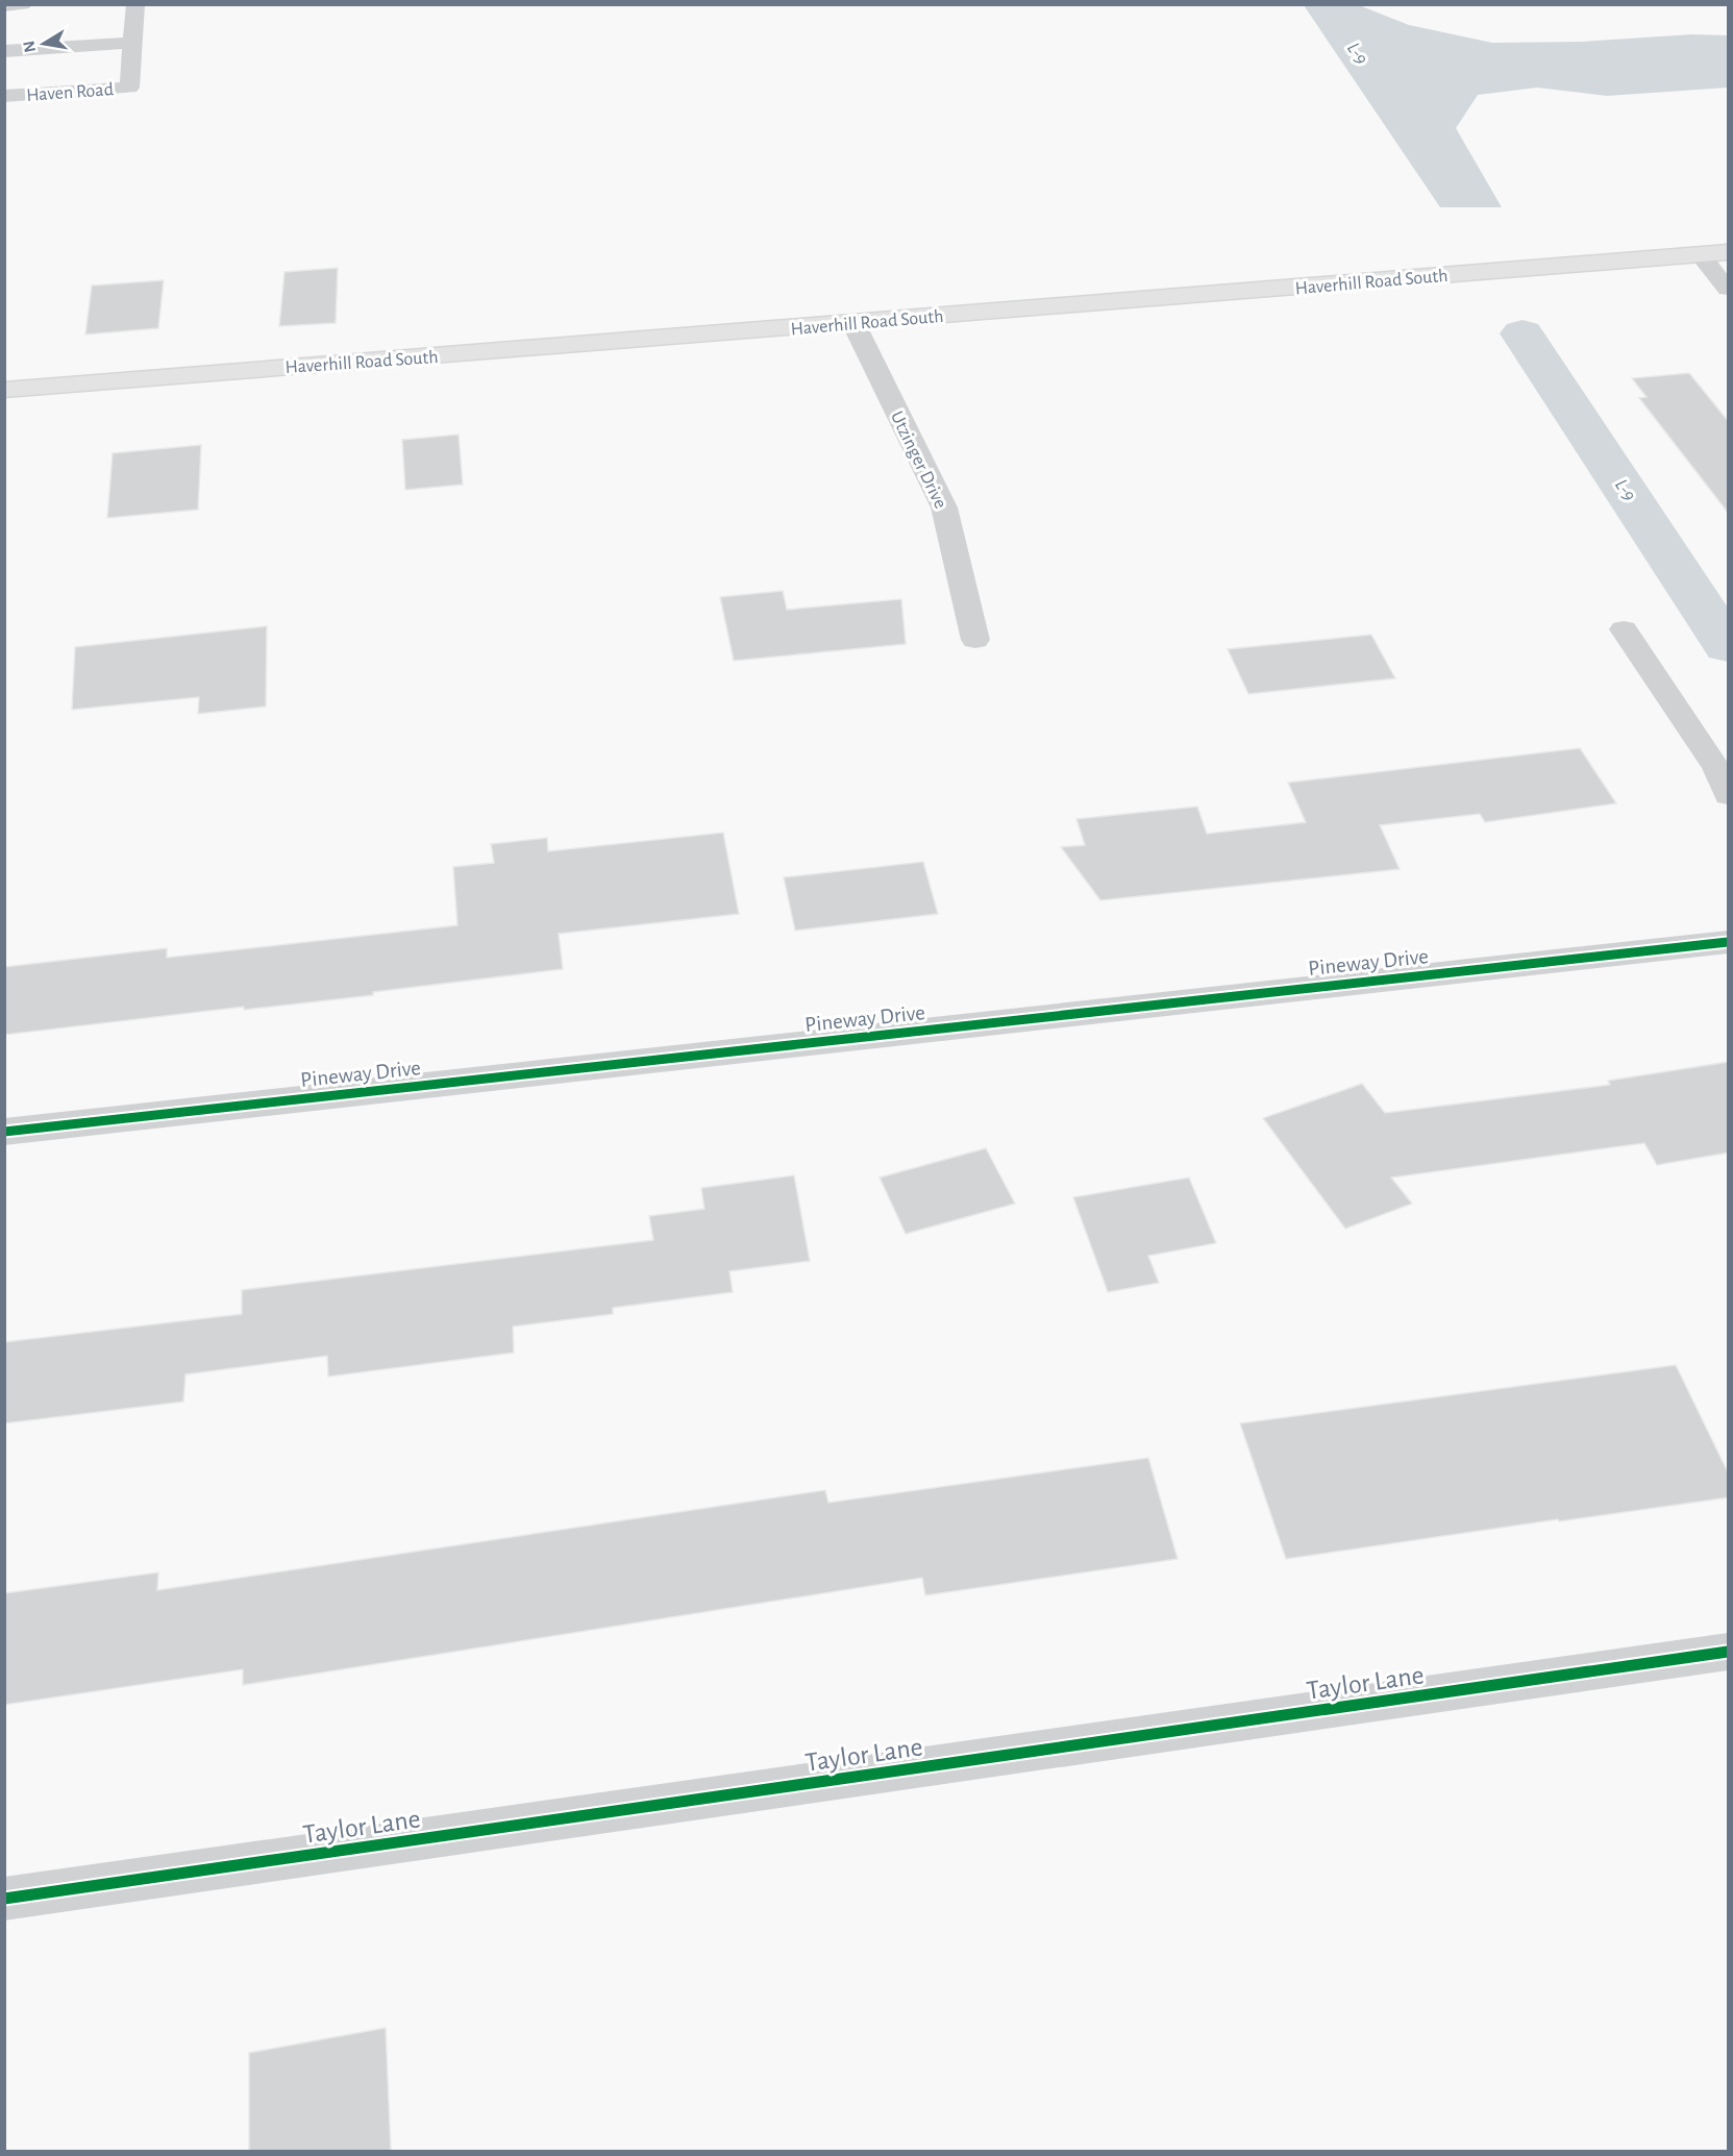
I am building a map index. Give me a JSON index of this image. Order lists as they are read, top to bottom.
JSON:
{
  "streets": {
    "street": [
      "Haverhill Road South",
      "Utzinger Drive",
      "Pineway Drive",
      "Taylor Lane"
    ],
    "lane": ["Haven Road"]
  },
  "crossings": [
    ["Haverhill Road South", "Utzinger Drive"]
  ],
  "water": ["L-9"],
  "north": "left"
}
